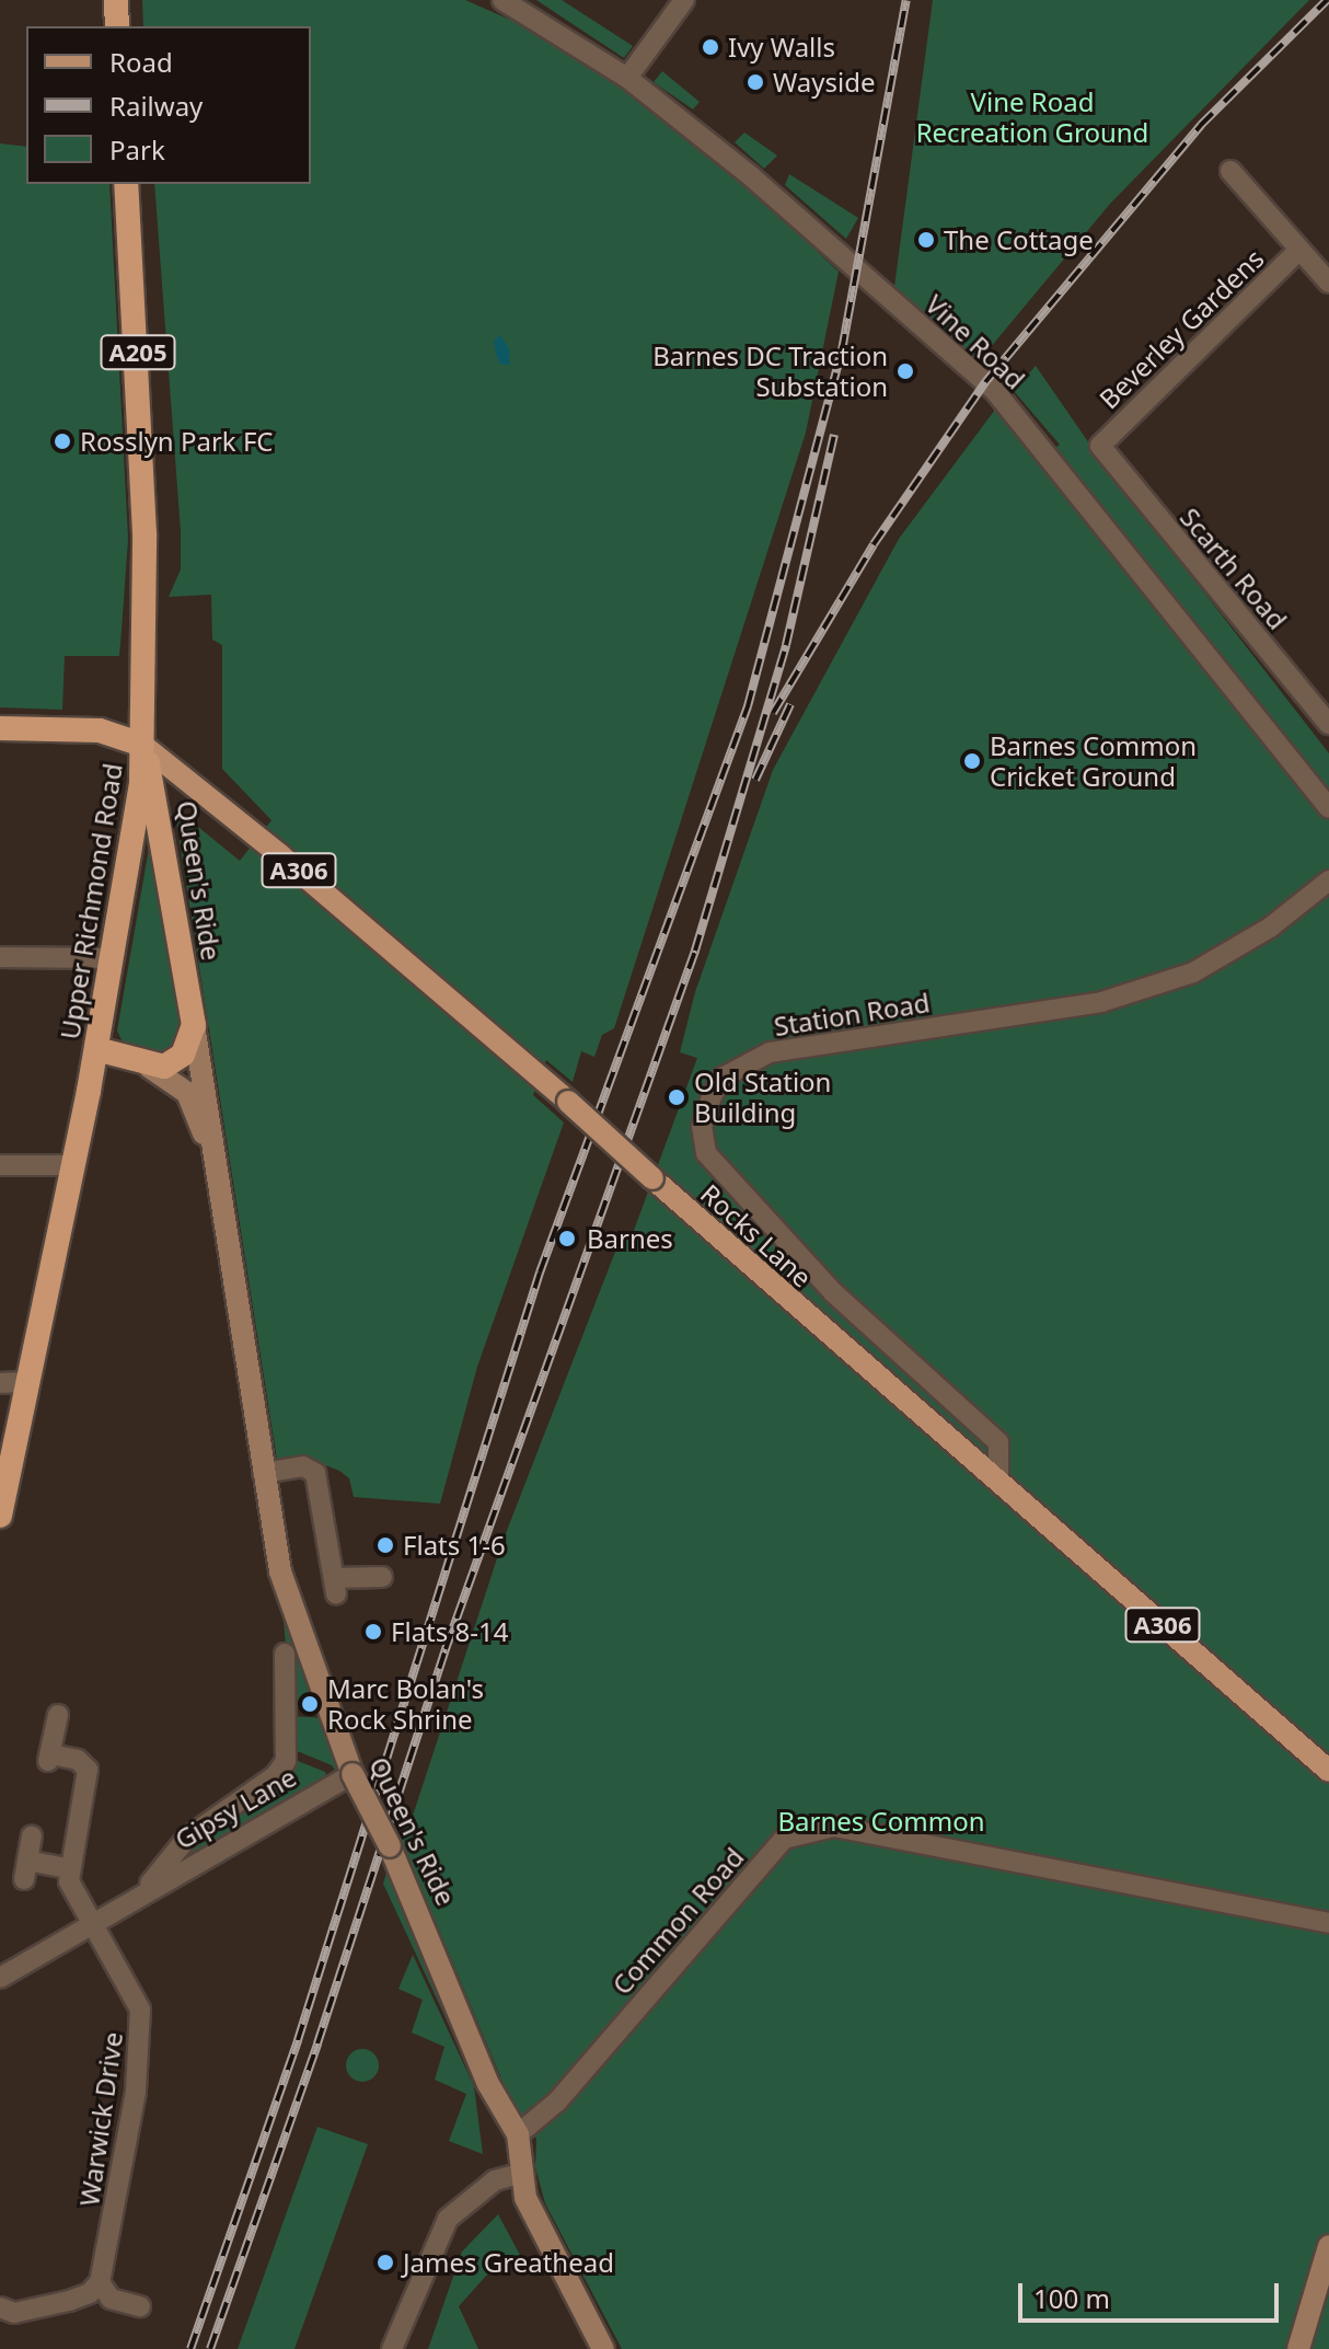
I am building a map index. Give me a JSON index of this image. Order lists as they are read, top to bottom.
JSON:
{
  "streets": {
    "highway": [
      "A205",
      "A306",
      "Queen's Ride",
      "Upper Richmond Road"
    ],
    "main road": ["Rocks Lane"],
    "street": [
      "Beverley Gardens",
      "Vine Road",
      "Scarth Road",
      "Station Road",
      "Gipsy Lane",
      "Common Road",
      "Warwick Drive"
    ]
  },
  "crossings": [
    ["Beverley Gardens", "Scarth Road"],
    ["A306", "Queen's Ride"],
    ["A306", "Upper Richmond Road"],
    ["A306", "Rocks Lane"],
    ["Queen's Ride", "Upper Richmond Road"],
    ["Queen's Ride", "Rocks Lane"],
    ["Queen's Ride", "Gipsy Lane"],
    ["Queen's Ride", "Common Road"],
    ["Upper Richmond Road", "Rocks Lane"],
    ["Station Road", "Rocks Lane"],
    ["Gipsy Lane", "Warwick Drive"]
  ],
  "parks": ["Vine Road Recreation Ground", "Barnes Common"],
  "places": [
    "Ivy Walls",
    "Wayside",
    "The Cottage",
    "Barnes DC Traction Substation",
    "Rosslyn Park FC",
    "Barnes Common Cricket Ground",
    "Old Station Building",
    "Barnes",
    "Flats 1-6",
    "Flats 8-14",
    "Marc Bolan's Rock Shrine",
    "James Greathead"
  ],
  "legend": ["Road", "Railway", "Park"],
  "scale_bar": "100 m"
}
